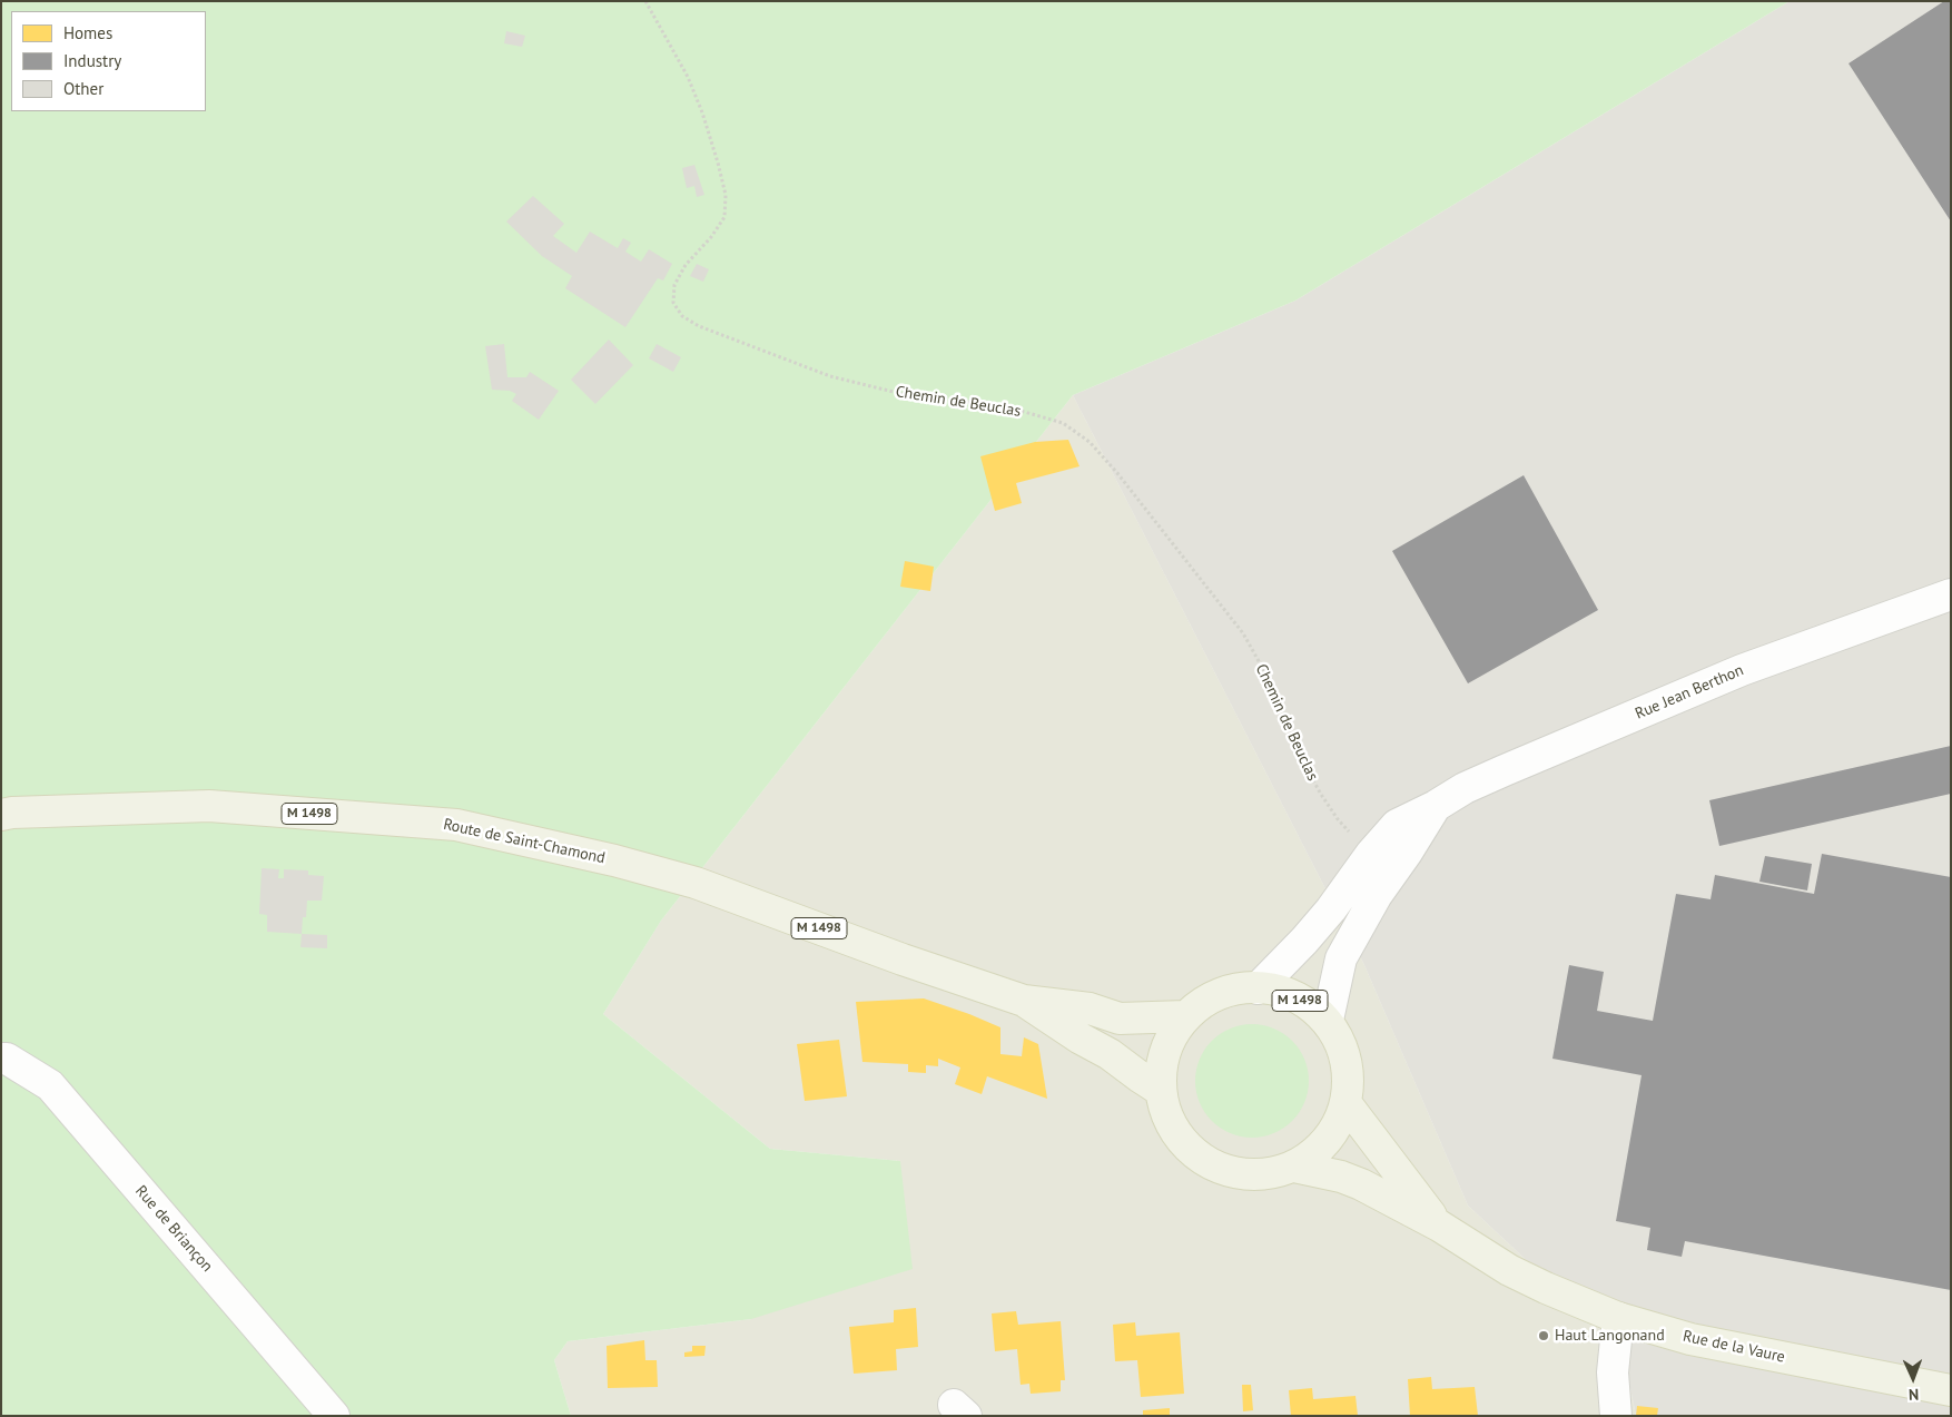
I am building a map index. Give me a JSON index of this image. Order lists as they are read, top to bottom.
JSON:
{
  "streets": {
    "main road": ["M 1498", "Route de Saint-Chamond", "Rue de la Vaure"],
    "street": ["Rue Jean Berthon", "Rue de Briançon"],
    "path": ["Chemin de Beuclas"]
  },
  "crossings": [
    ["Chemin de Beuclas", "Rue Jean Berthon"],
    ["Rue Jean Berthon", "M 1498"],
    ["M 1498", "Route de Saint-Chamond"],
    ["M 1498", "Rue de la Vaure"]
  ],
  "places": ["Haut Langonand"],
  "legend": ["Homes", "Industry", "Other"],
  "north": "bottom"
}
